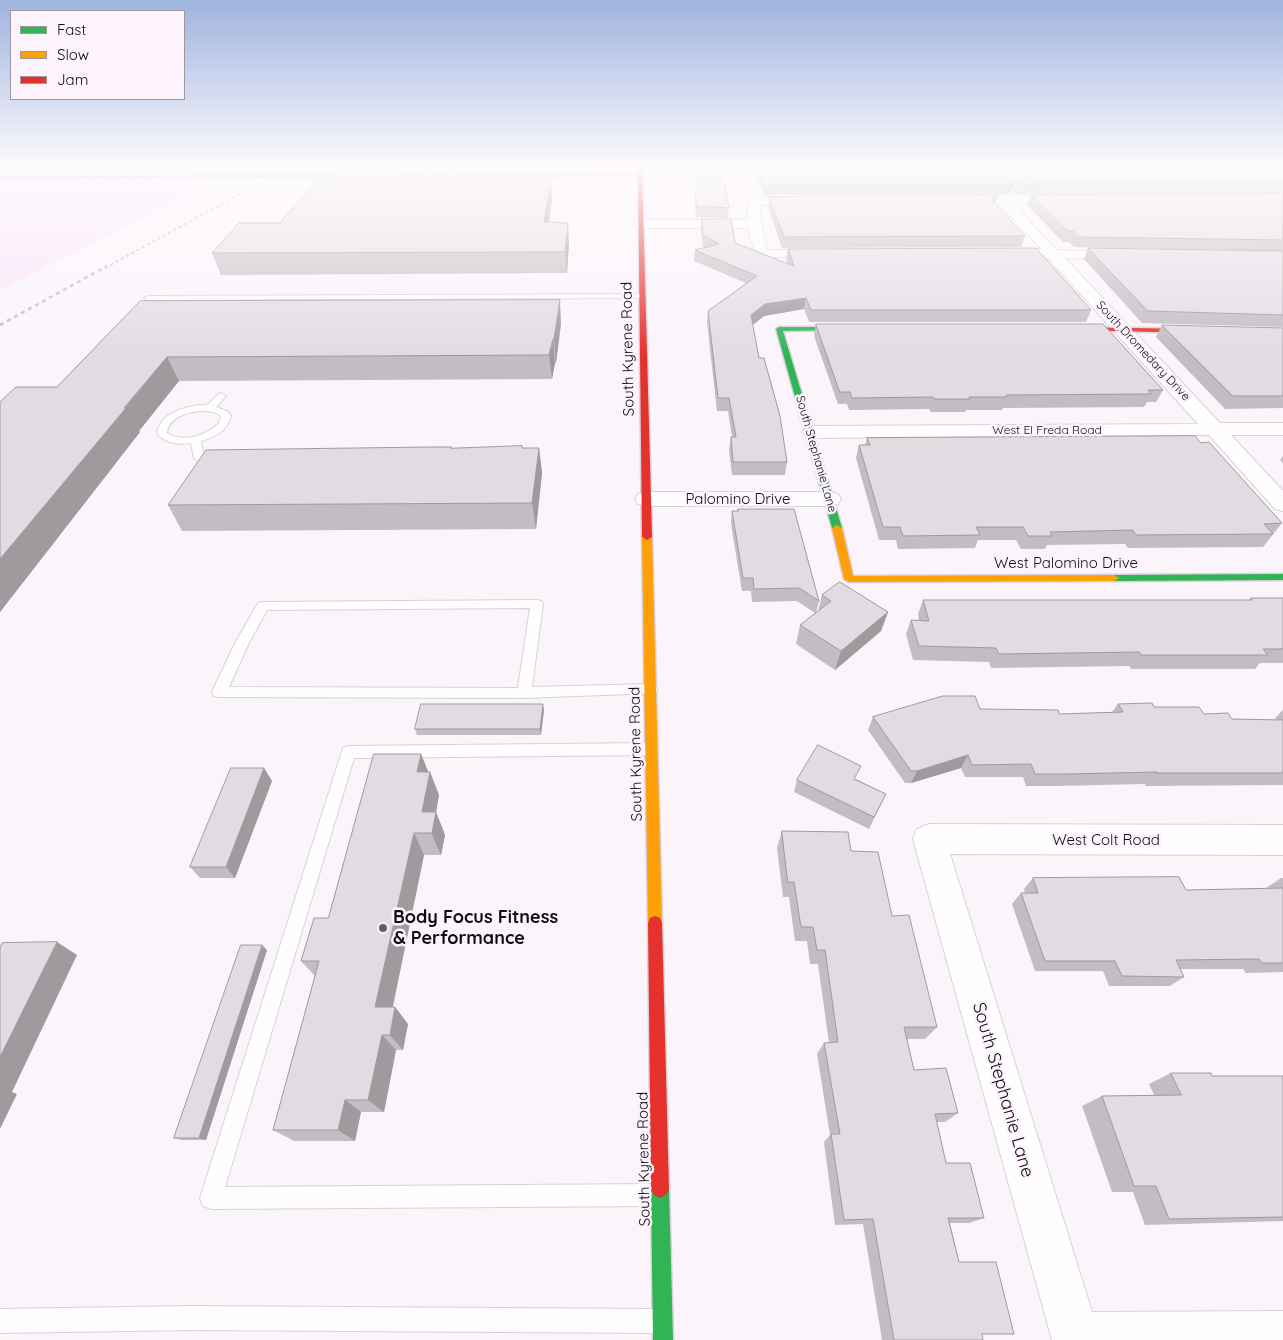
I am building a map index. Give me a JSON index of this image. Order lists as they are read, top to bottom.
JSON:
{
  "streets": {
    "street": [
      "South Kyrene Road",
      "South Dromedary Drive",
      "West El Freda Road",
      "South Stephanie Lane",
      "Palomino Drive",
      "West Palomino Drive",
      "West Colt Road"
    ]
  },
  "crossings": [
    ["South Kyrene Road", "Palomino Drive"],
    ["South Dromedary Drive", "West El Freda Road"],
    ["West El Freda Road", "South Stephanie Lane"],
    ["South Stephanie Lane", "Palomino Drive"],
    ["South Stephanie Lane", "West Palomino Drive"],
    ["South Stephanie Lane", "West Colt Road"]
  ],
  "places": ["Body Focus Fitness & Performance"],
  "legend": ["Fast", "Slow", "Jam"]
}
